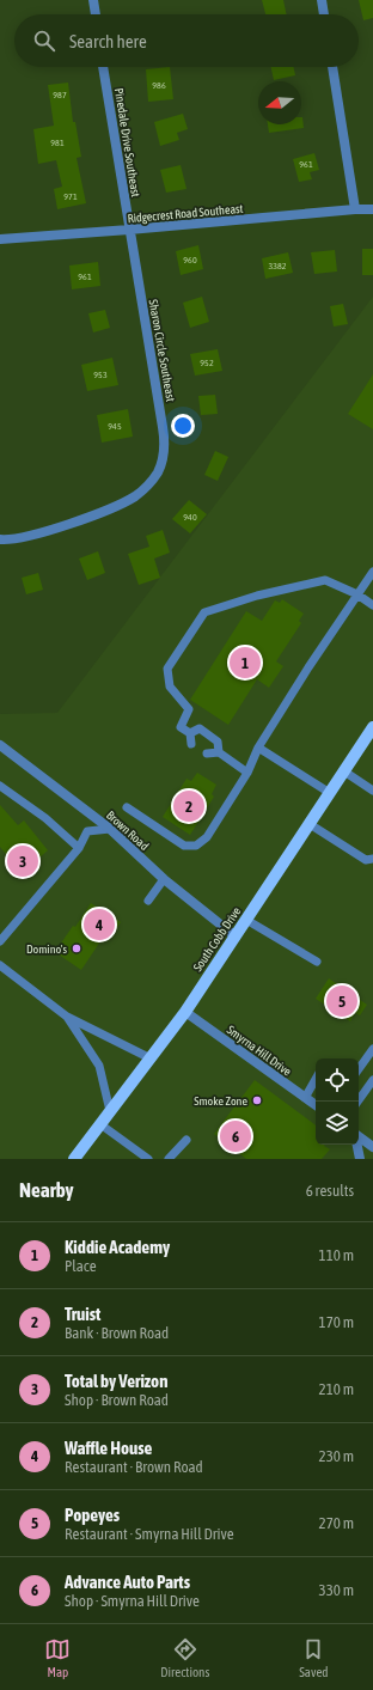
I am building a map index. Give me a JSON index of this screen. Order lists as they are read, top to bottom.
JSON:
{
  "streets": {
    "main road": ["South Cobb Drive"],
    "street": [
      "Pinedale Drive Southeast",
      "Ridgecrest Road Southeast",
      "Sharon Circle Southeast",
      "Brown Road",
      "Smyrna Hill Drive"
    ]
  },
  "crossings": [
    ["Pinedale Drive Southeast", "Ridgecrest Road Southeast"],
    ["Pinedale Drive Southeast", "Sharon Circle Southeast"],
    ["Ridgecrest Road Southeast", "Sharon Circle Southeast"],
    ["Brown Road", "South Cobb Drive"],
    ["South Cobb Drive", "Smyrna Hill Drive"]
  ],
  "places": ["Domino's", "Smoke Zone"],
  "house_numbers": [
    "986",
    "987",
    "981",
    "961",
    "971",
    "960",
    "3382",
    "961",
    "952",
    "953",
    "945",
    "940"
  ],
  "north": "left",
  "page": {
    "search": "Search here",
    "pins": [
      "1",
      "2",
      "3",
      "4",
      "5",
      "6"
    ],
    "heading": ["Nearby", "6 results"],
    "list": [
      {
        "mark": "1",
        "name": "Kiddie Academy",
        "note": "Place",
        "value": "110 m"
      },
      {
        "mark": "2",
        "name": "Truist",
        "note": "Bank · Brown Road",
        "value": "170 m"
      },
      {
        "mark": "3",
        "name": "Total by Verizon",
        "note": "Shop · Brown Road",
        "value": "210 m"
      },
      {
        "mark": "4",
        "name": "Waffle House",
        "note": "Restaurant · Brown Road",
        "value": "230 m"
      },
      {
        "mark": "5",
        "name": "Popeyes",
        "note": "Restaurant · Smyrna Hill Drive",
        "value": "270 m"
      },
      {
        "mark": "6",
        "name": "Advance Auto Parts",
        "note": "Shop · Smyrna Hill Drive",
        "value": "330 m"
      }
    ],
    "nav": ["Map", "Directions", "Saved"]
  }
}
